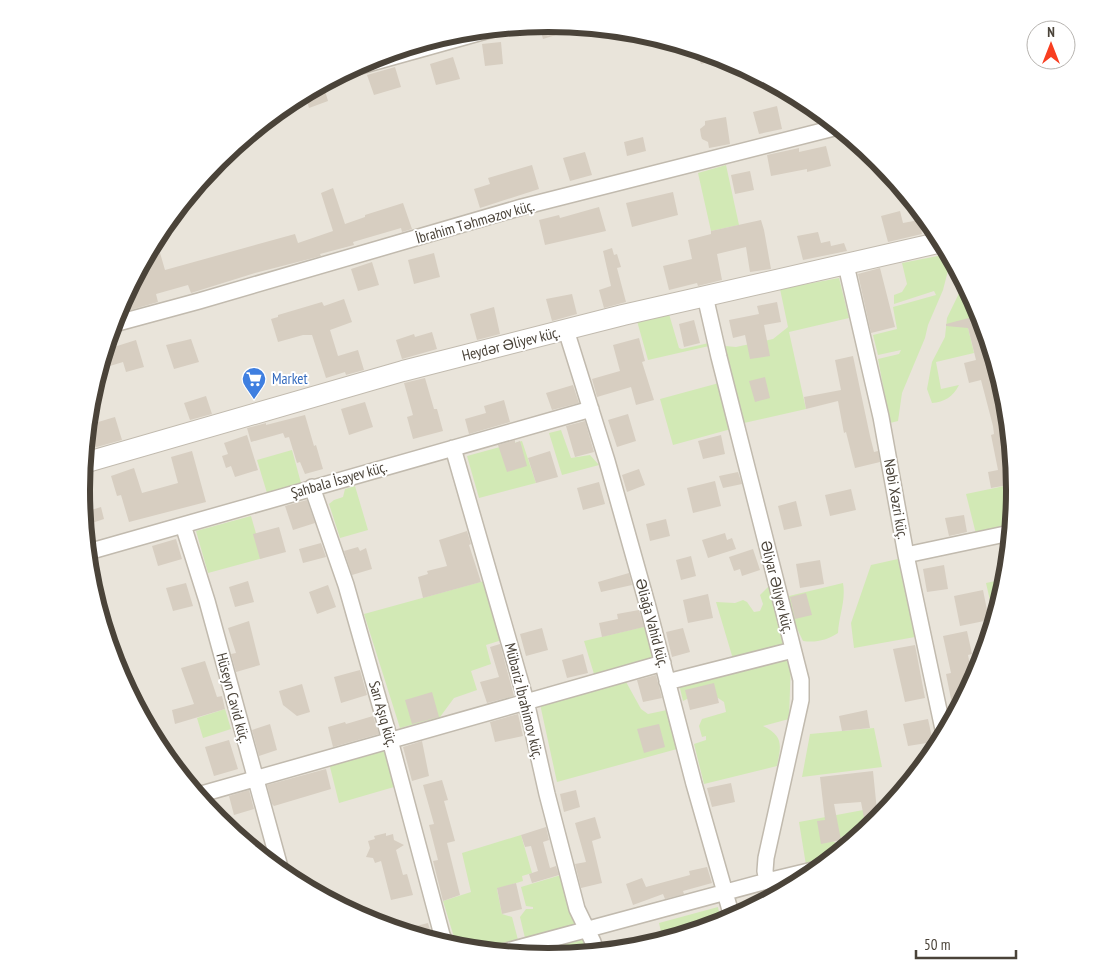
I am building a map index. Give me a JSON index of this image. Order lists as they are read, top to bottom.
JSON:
{
  "streets": {
    "street": [
      "İbrahim Təhməzov küç.",
      "Heydər Əliyev küç.",
      "Şahbala İsayev küç.",
      "Nəbi Xəzri küç.",
      "Əliyar Əliyev küç.",
      "Əliağa Vahid küç.",
      "Hüseyn Cavid küç.",
      "Mübariz İbrahimov küç.",
      "Sarı Aşıq küç."
    ]
  },
  "crossings": [
    ["Heydər Əliyev küç.", "Nəbi Xəzri küç."],
    ["Heydər Əliyev küç.", "Əliyar Əliyev küç."],
    ["Heydər Əliyev küç.", "Əliağa Vahid küç."],
    ["Şahbala İsayev küç.", "Əliağa Vahid küç."],
    ["Şahbala İsayev küç.", "Hüseyn Cavid küç."],
    ["Şahbala İsayev küç.", "Mübariz İbrahimov küç."],
    ["Şahbala İsayev küç.", "Sarı Aşıq küç."]
  ],
  "places": {
    "supermarket": ["Market"]
  },
  "scale_bar": "50 m",
  "north": "top"
}
